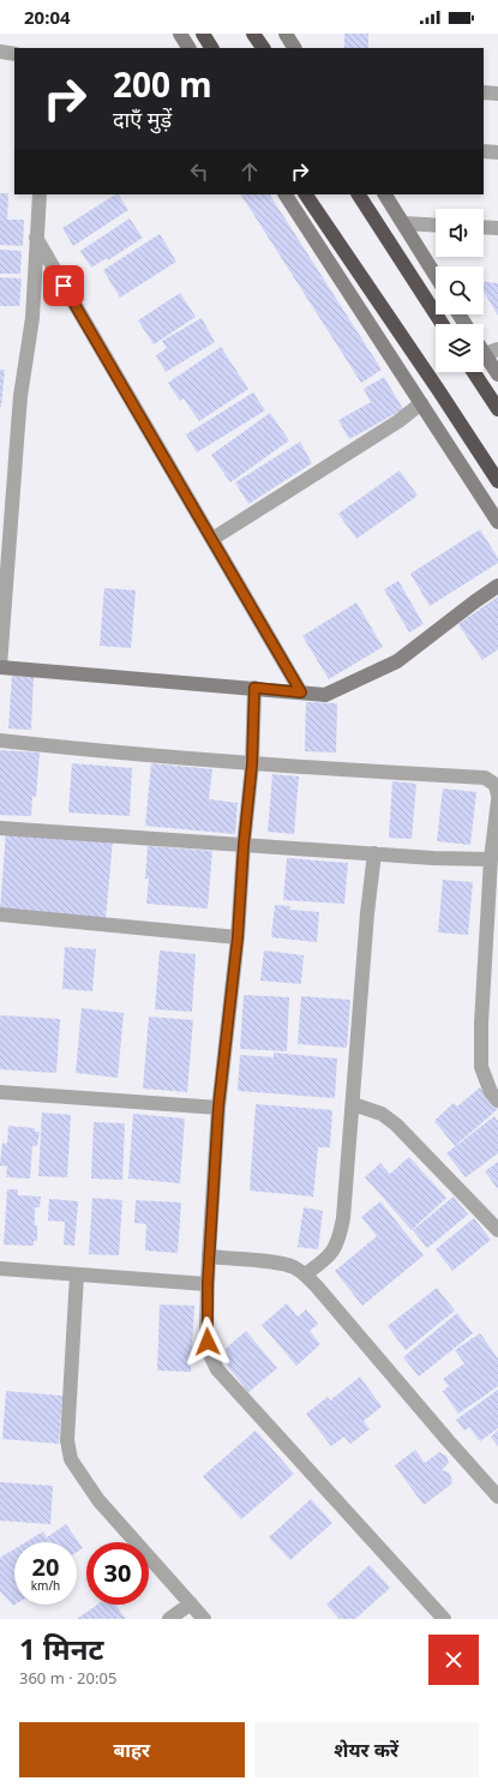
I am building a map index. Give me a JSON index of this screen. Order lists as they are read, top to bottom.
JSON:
{
  "page": {
    "status": "20:04",
    "turn": ["200 m", "दाएँ मुड़ें"],
    "speed": "20 km/h",
    "limit": "30",
    "heading": ["1 मिनट", "360 m · 20:05"],
    "buttons": ["बाहर", "शेयर करें"]
  }
}
